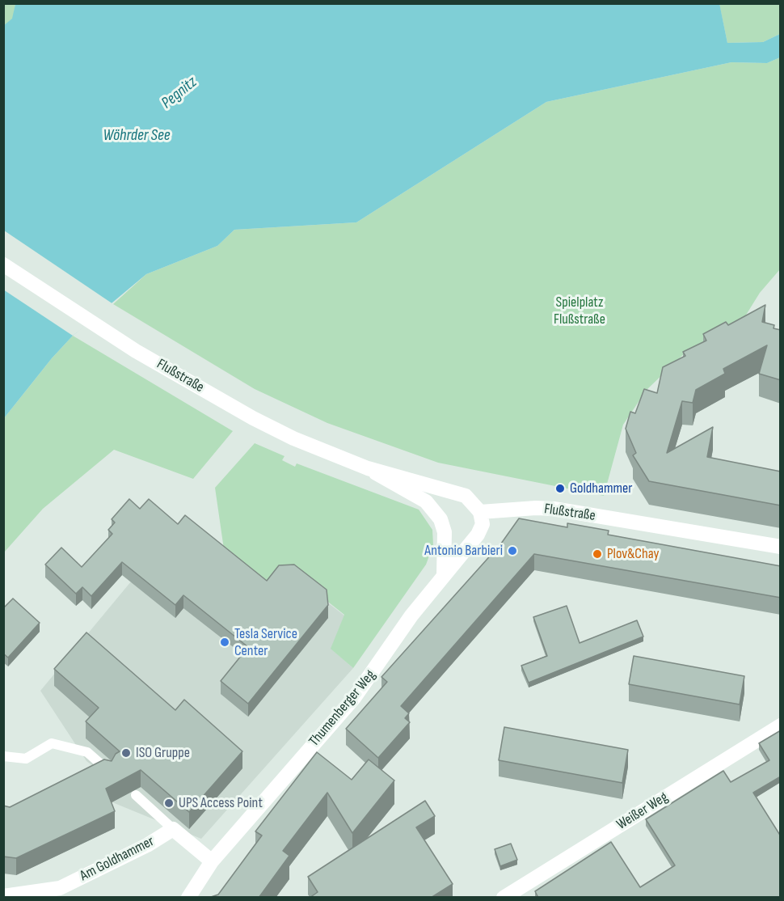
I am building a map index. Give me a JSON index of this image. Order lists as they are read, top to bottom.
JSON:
{
  "streets": {
    "street": [
      "Flußstraße",
      "Thumenberger Weg",
      "Weißer Weg",
      "Am Goldhammer"
    ]
  },
  "crossings": [
    ["Flußstraße", "Thumenberger Weg"],
    ["Thumenberger Weg", "Am Goldhammer"]
  ],
  "water": ["Pegnitz", "Wöhrder See"],
  "parks": ["Spielplatz Flußstraße"],
  "places": [
    "Goldhammer",
    "Antonio Barbieri",
    "Plov&Chay",
    "Tesla Service Center",
    "ISO Gruppe",
    "UPS Access Point"
  ]
}
